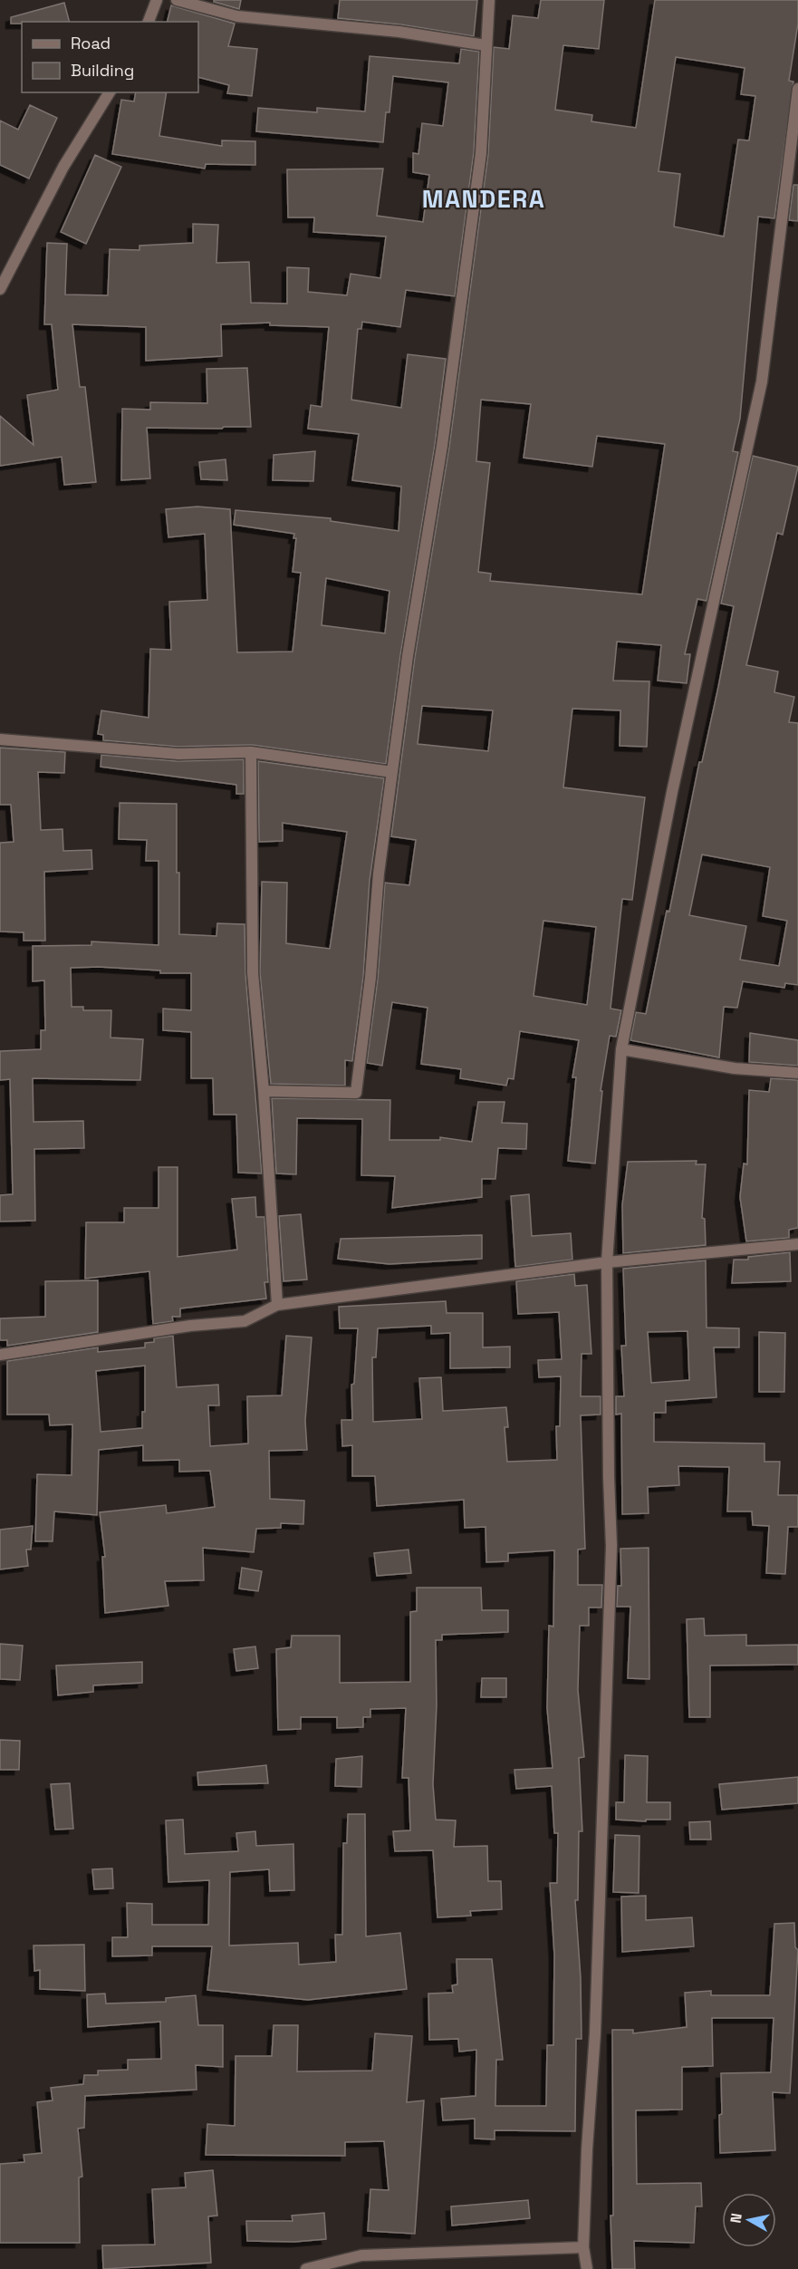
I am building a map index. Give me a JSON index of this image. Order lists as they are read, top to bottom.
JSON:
{
  "districts": ["MANDERA"],
  "legend": ["Road", "Building"],
  "north": "left"
}
